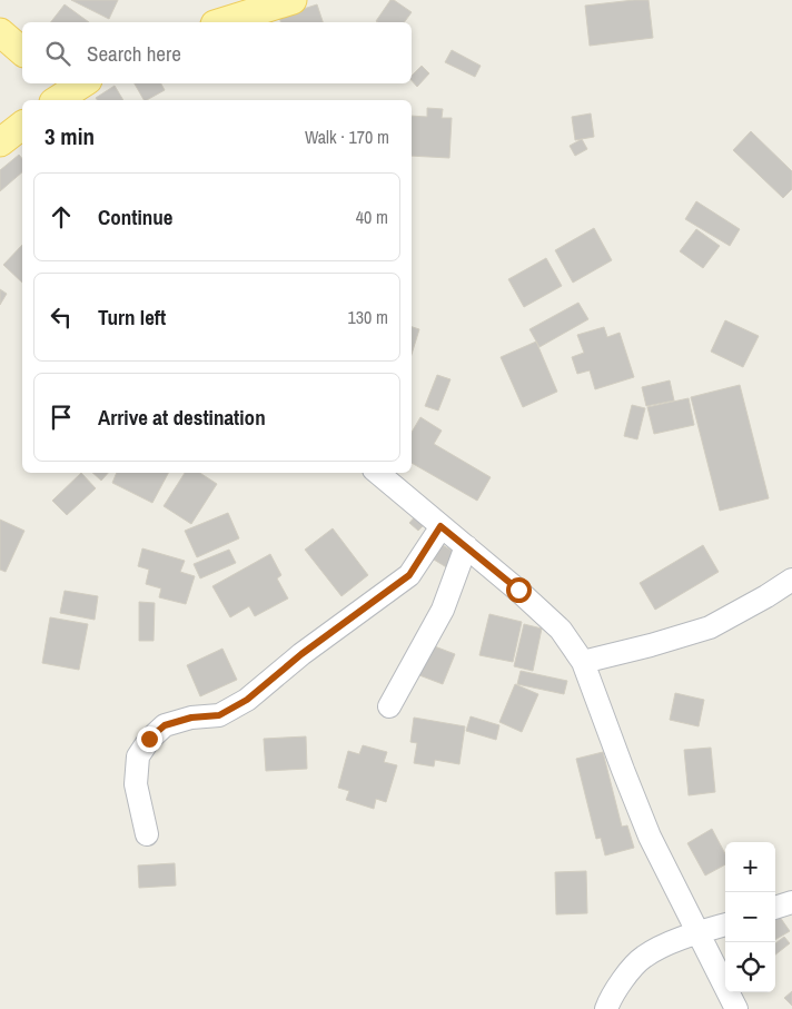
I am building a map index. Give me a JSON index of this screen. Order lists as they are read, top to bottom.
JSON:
{
  "page": {
    "search": "Search here",
    "heading": ["3 min", "Walk · 170 m"],
    "list": [
      ["Continue", "40 m"],
      ["Turn left", "130 m"],
      "Arrive at destination"
    ],
    "map_buttons": ["+", "−"]
  }
}
